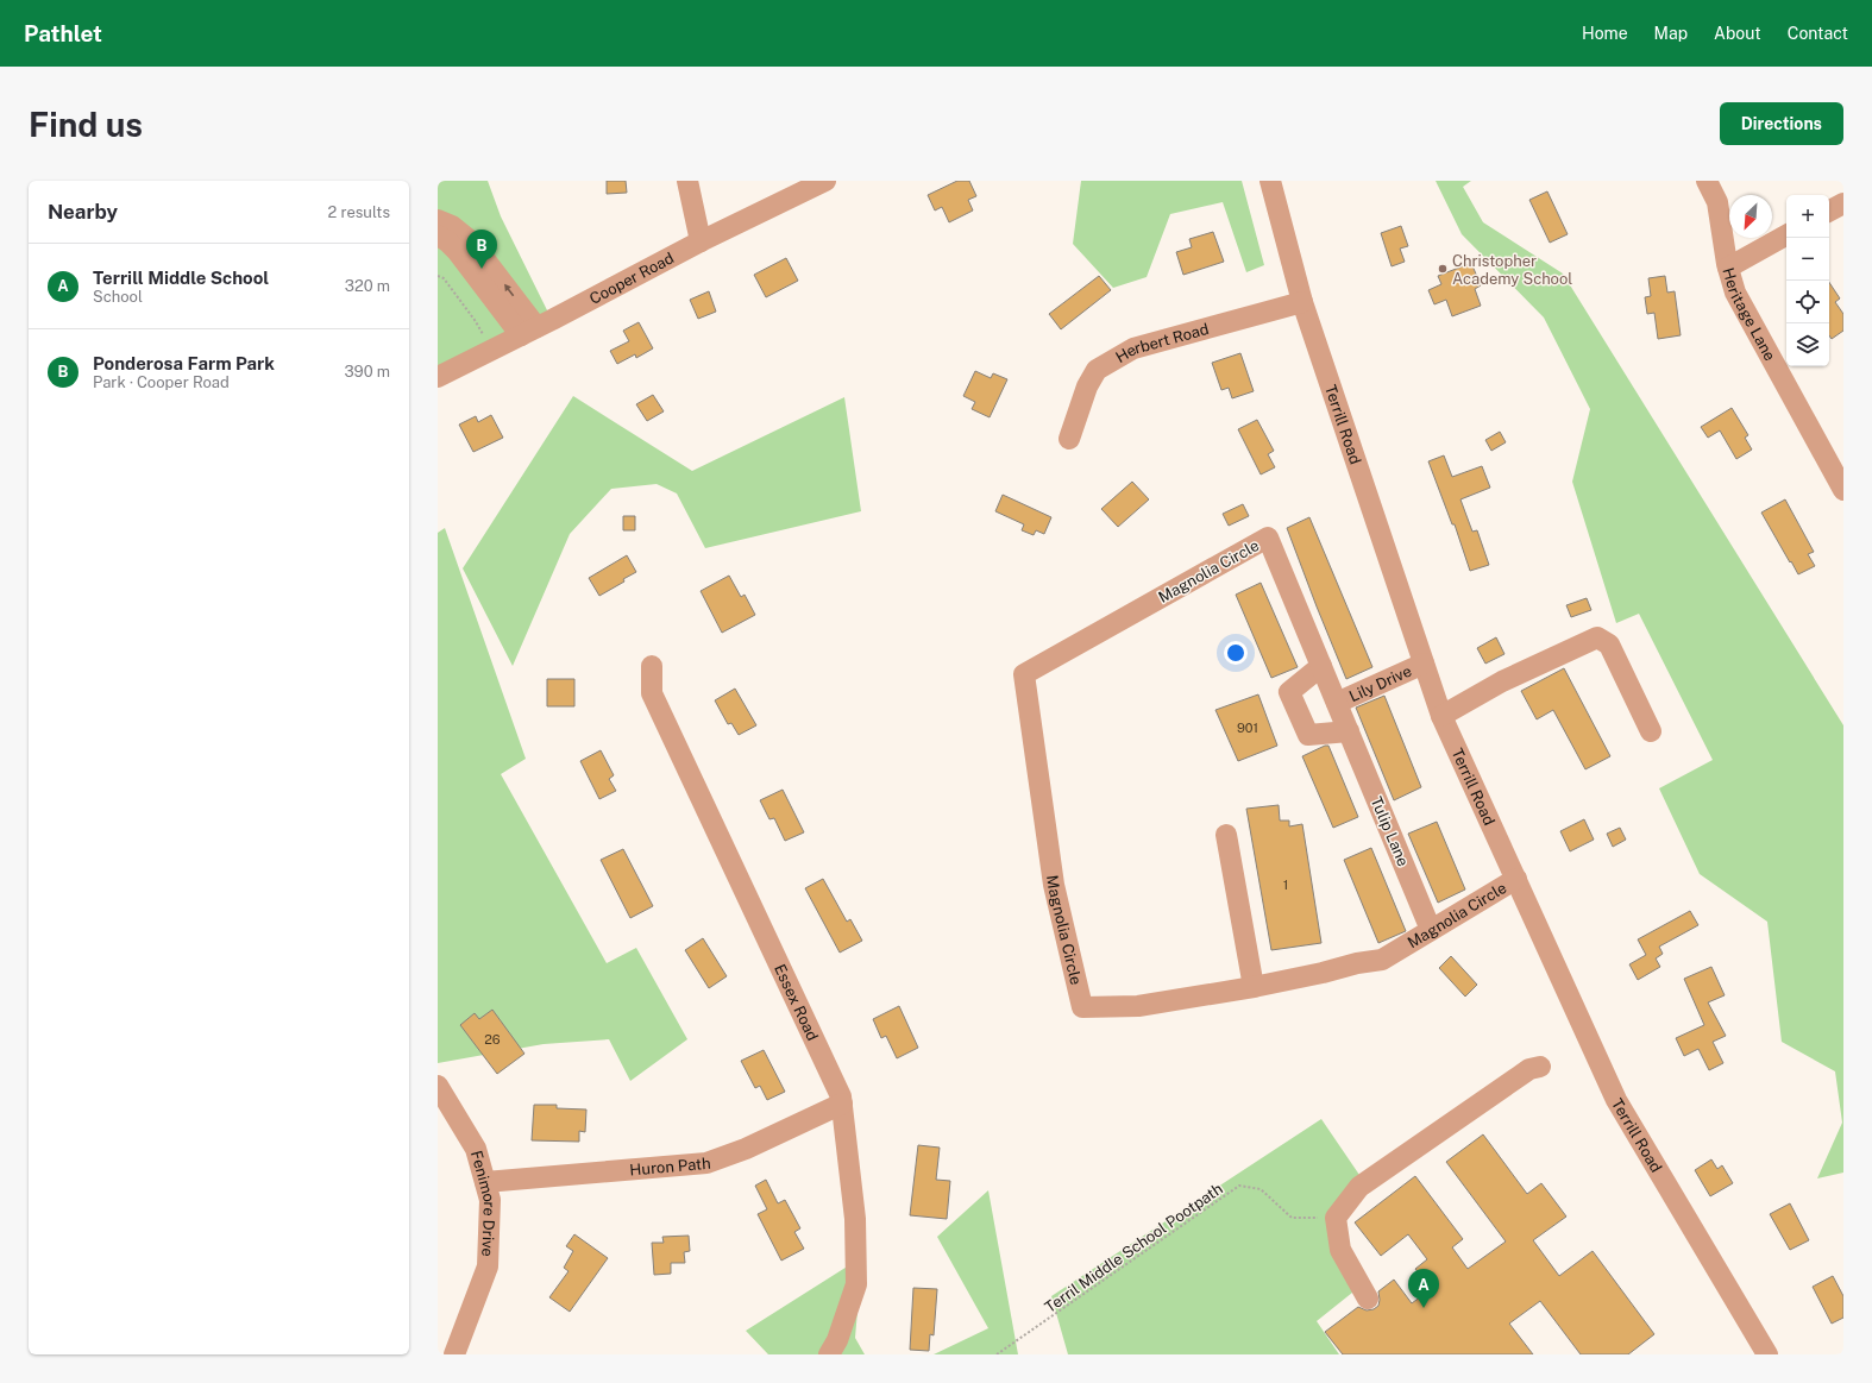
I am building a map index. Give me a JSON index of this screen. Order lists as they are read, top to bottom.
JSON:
{
  "streets": {
    "street": [
      "Cooper Road",
      "Heritage Lane",
      "Herbert Road",
      "Terrill Road",
      "Magnolia Circle",
      "Lily Drive",
      "Tulip Lane",
      "Essex Road",
      "Huron Path",
      "Fenimore Drive"
    ],
    "path": ["Terril Middle School Pootpath"]
  },
  "crossings": [
    ["Herbert Road", "Terrill Road"],
    ["Terrill Road", "Magnolia Circle"],
    ["Terrill Road", "Lily Drive"],
    ["Magnolia Circle", "Tulip Lane"],
    ["Lily Drive", "Tulip Lane"],
    ["Essex Road", "Huron Path"],
    ["Huron Path", "Fenimore Drive"]
  ],
  "places": ["Christopher Academy School"],
  "house_numbers": ["901", "1", "26"],
  "north": "bottom left",
  "page": {
    "header": "Pathlet",
    "nav": [
      "Home",
      "Map",
      "About",
      "Contact"
    ],
    "buttons": "Directions",
    "title": "Find us",
    "heading": ["Nearby", "2 results"],
    "map_buttons": ["+", "−"],
    "pins": ["B", "A"],
    "list": [
      {
        "mark": "A",
        "name": "Terrill Middle School",
        "note": "School",
        "value": "320 m"
      },
      {
        "mark": "B",
        "name": "Ponderosa Farm Park",
        "note": "Park · Cooper Road",
        "value": "390 m"
      }
    ]
  }
}
